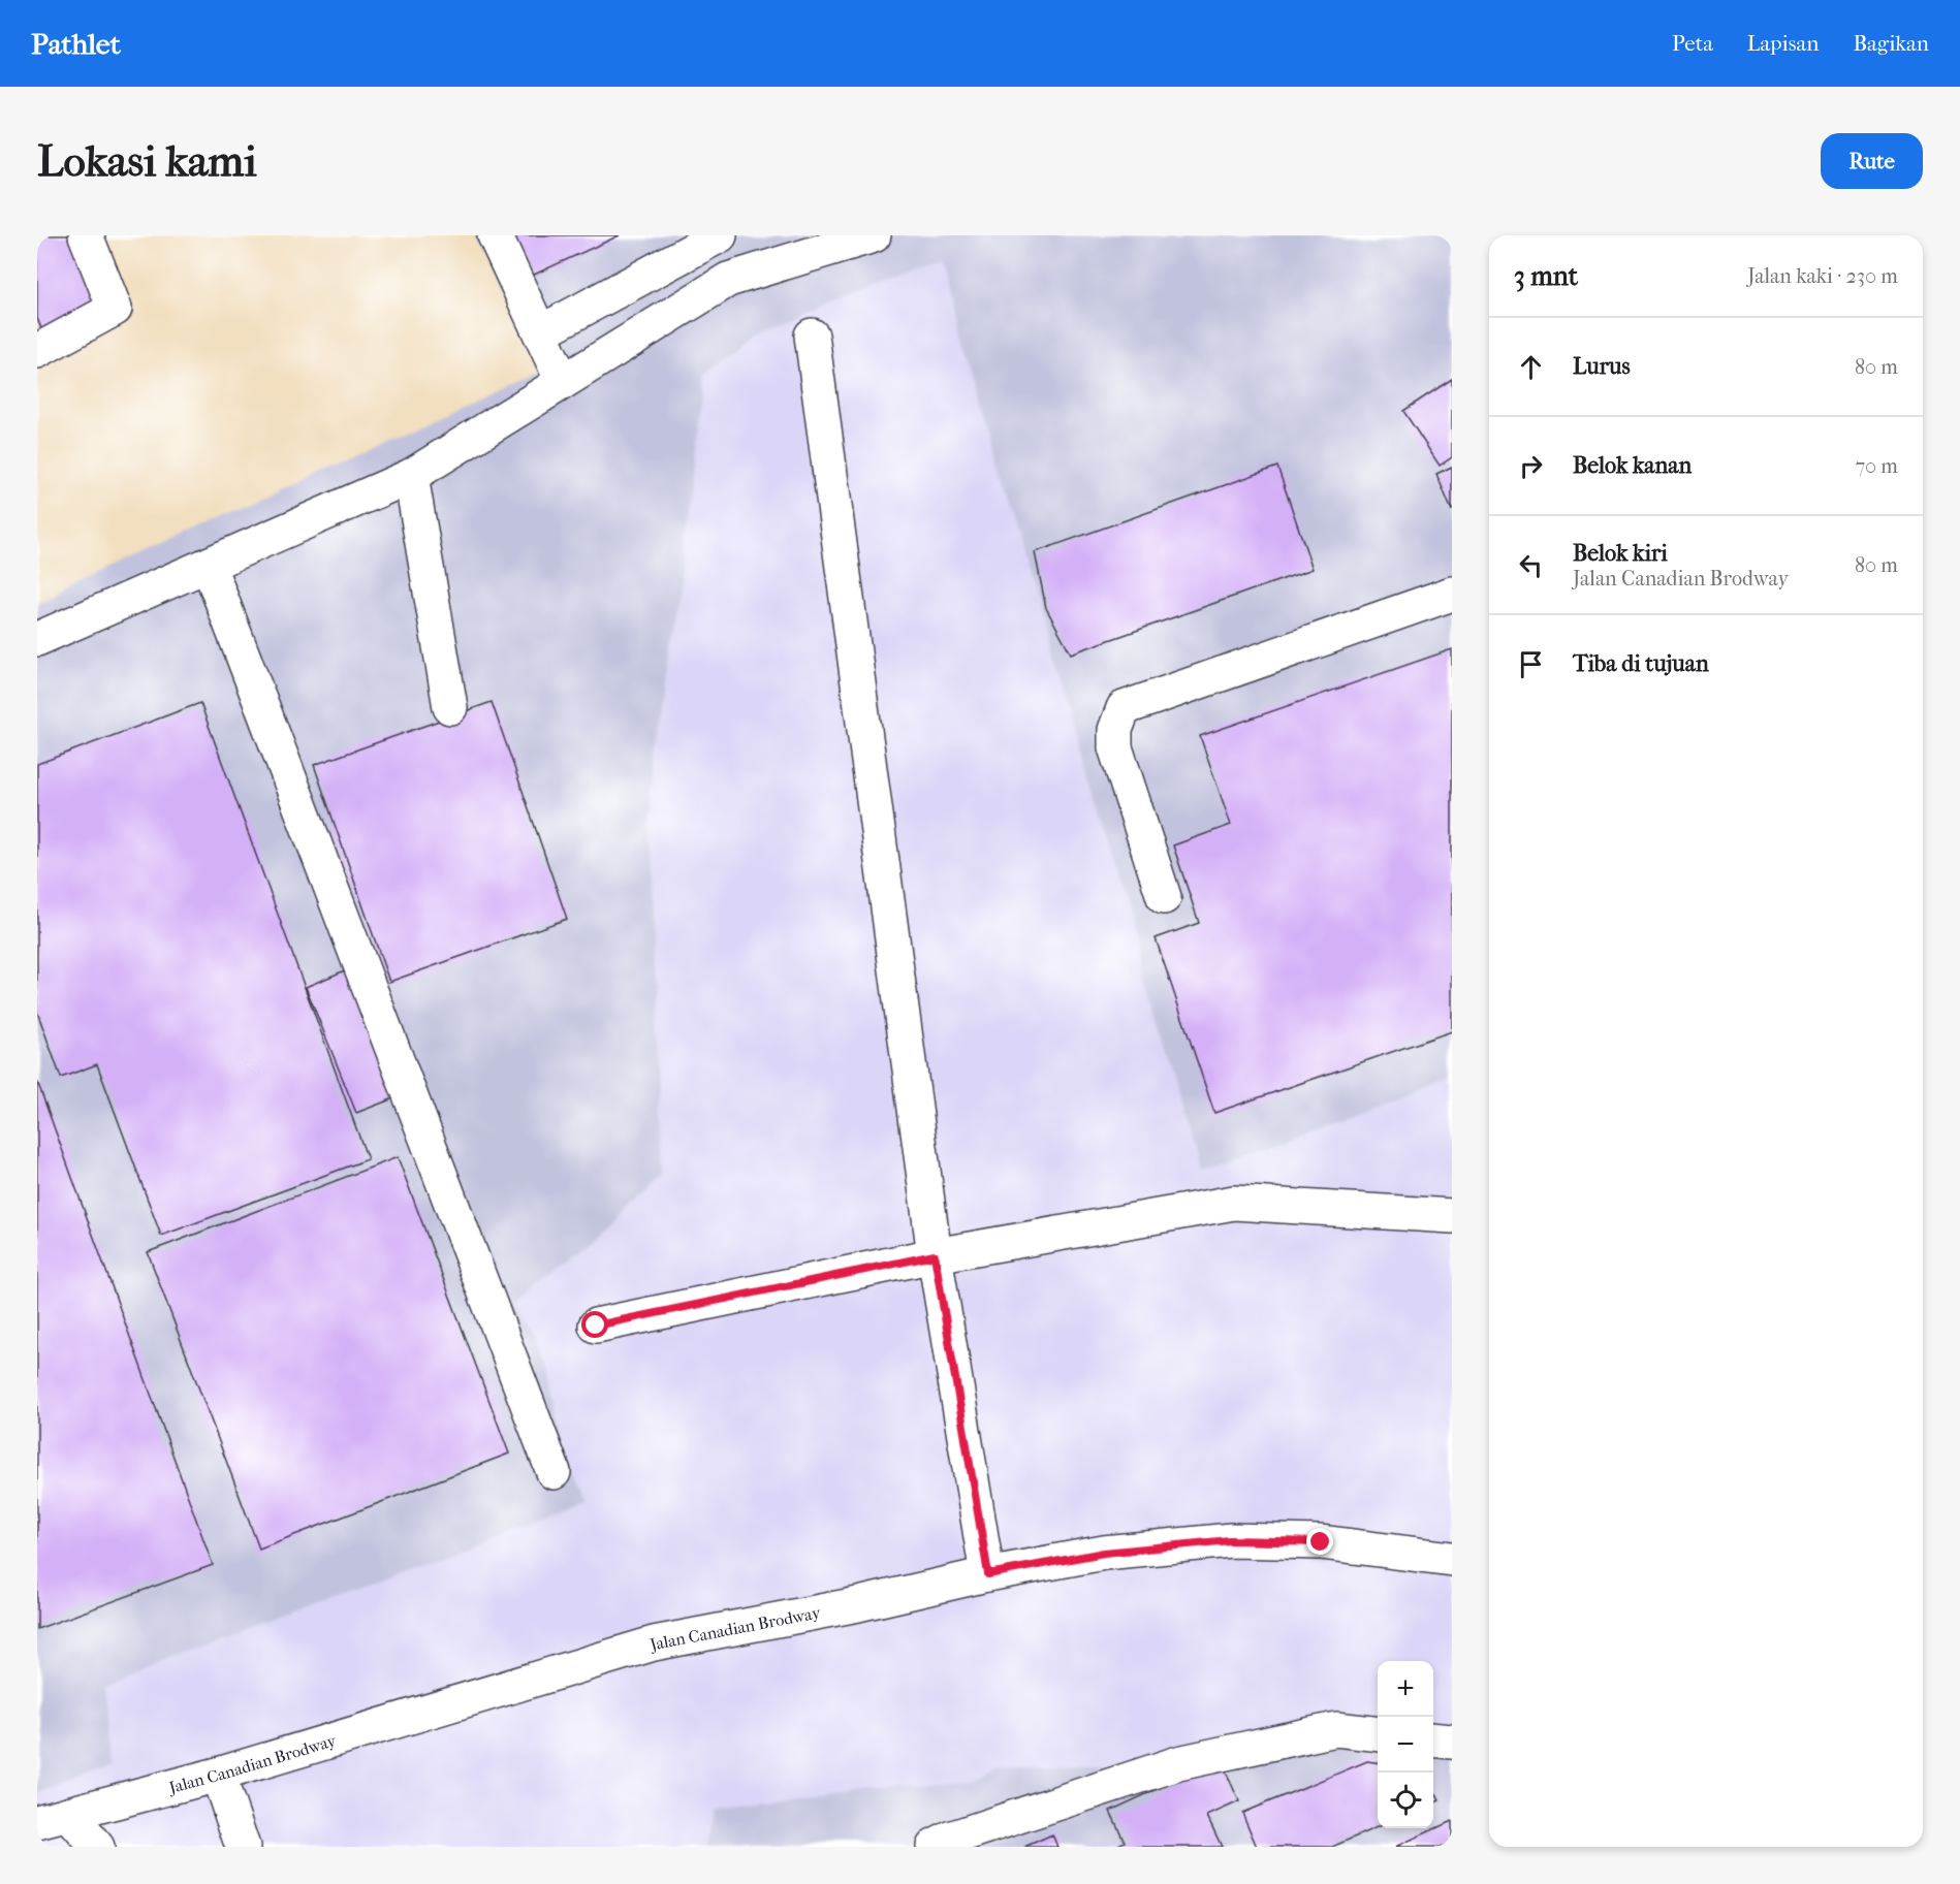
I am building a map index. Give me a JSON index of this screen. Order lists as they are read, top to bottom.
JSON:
{
  "streets": {
    "street": ["Jalan Canadian Brodway"]
  },
  "page": {
    "header": "Pathlet",
    "nav": ["Peta", "Lapisan", "Bagikan"],
    "buttons": "Rute",
    "title": "Lokasi kami",
    "heading": ["3 mnt", "Jalan kaki · 230 m"],
    "list": [
      ["Lurus", "80 m"],
      ["Belok kanan", "70 m"],
      ["Belok kiri", "Jalan Canadian Brodway", "80 m"],
      "Tiba di tujuan"
    ],
    "map_buttons": ["+", "−"]
  }
}
